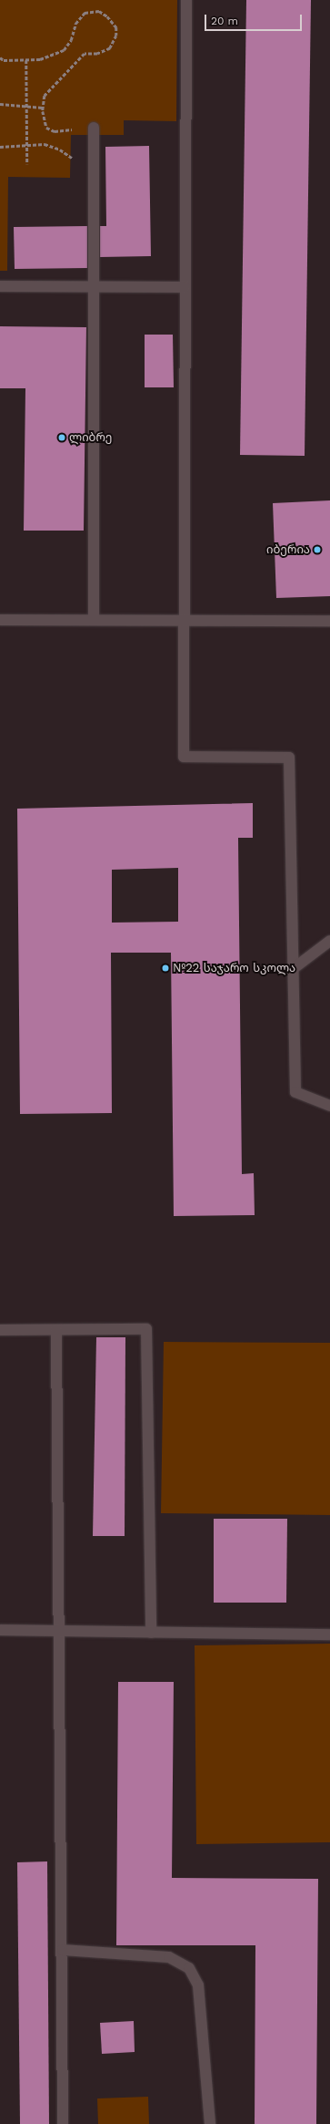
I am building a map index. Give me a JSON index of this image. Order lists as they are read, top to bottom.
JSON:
{
  "places": ["ლიბრე", "იბერია", "№22 საჯარო სკოლა"],
  "scale_bar": "20 m"
}
